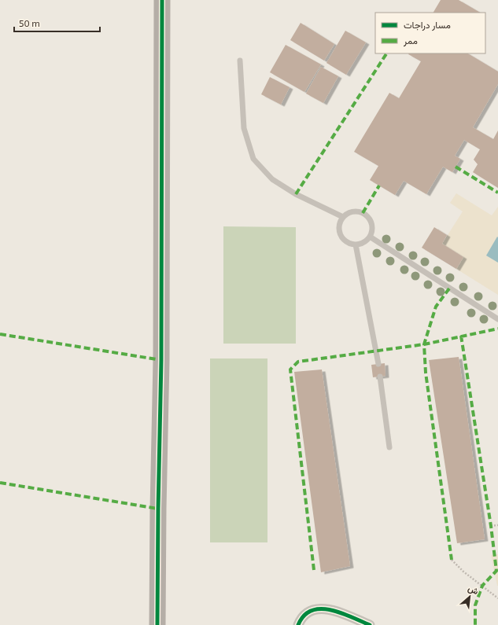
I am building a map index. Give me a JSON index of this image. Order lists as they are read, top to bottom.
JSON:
{
  "legend": ["مسار دراجات", "ممر"],
  "scale_bar": "50 m",
  "north": "top right"
}
